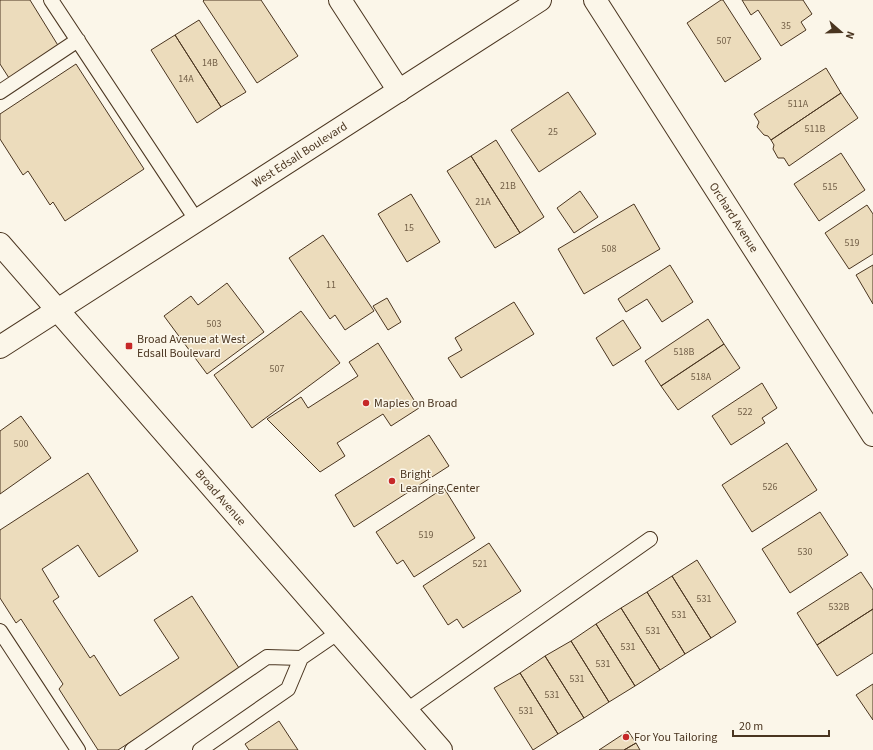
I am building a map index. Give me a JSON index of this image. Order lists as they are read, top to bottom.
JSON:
{
  "streets": {
    "street": ["West Edsall Boulevard", "Orchard Avenue", "Broad Avenue"]
  },
  "crossings": [
    ["West Edsall Boulevard", "Broad Avenue"]
  ],
  "places": {
    "transit": ["Broad Avenue at West Edsall Boulevard"],
    "other": ["Maples on Broad", "Bright Learning Center", "For You Tailoring"]
  },
  "house_numbers": [
    "35",
    "507",
    "14B",
    "14A",
    "511A",
    "511B",
    "25",
    "21B",
    "515",
    "21A",
    "15",
    "519",
    "508",
    "11",
    "503",
    "518B",
    "507",
    "518A",
    "522",
    "500",
    "526",
    "519",
    "530",
    "521",
    "531",
    "532B",
    "531",
    "531",
    "531",
    "531",
    "531",
    "531",
    "531"
  ],
  "scale_bar": "20 m",
  "north": "right"
}
